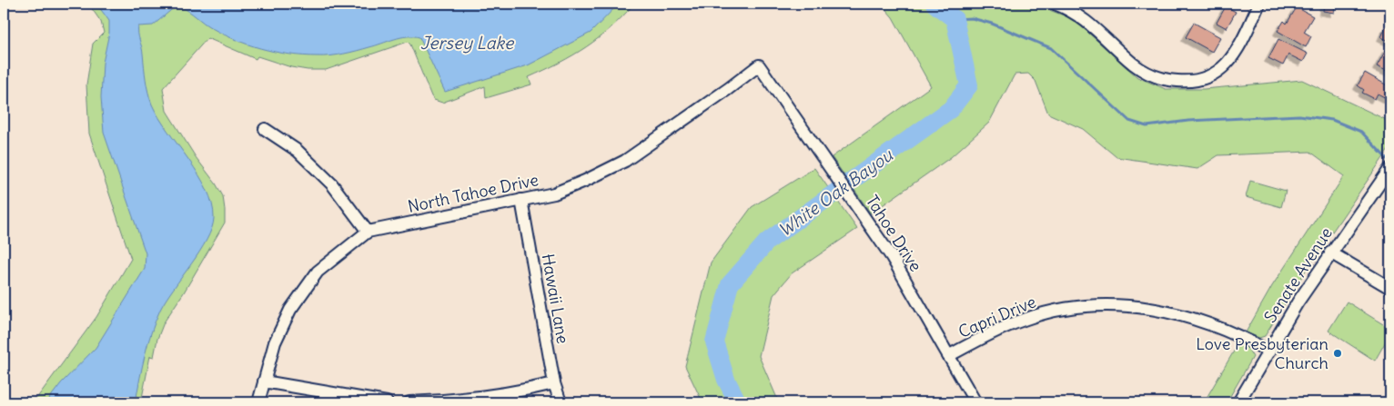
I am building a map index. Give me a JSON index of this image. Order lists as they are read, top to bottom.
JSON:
{
  "streets": {
    "street": [
      "North Tahoe Drive",
      "Tahoe Drive",
      "Senate Avenue",
      "Hawaii Lane",
      "Capri Drive"
    ]
  },
  "crossings": [
    ["North Tahoe Drive", "Tahoe Drive"],
    ["North Tahoe Drive", "Hawaii Lane"],
    ["Tahoe Drive", "Capri Drive"],
    ["Senate Avenue", "Capri Drive"]
  ],
  "water": ["Jersey Lake", "White Oak Bayou"],
  "places": ["Love Presbyterian Church"]
}
